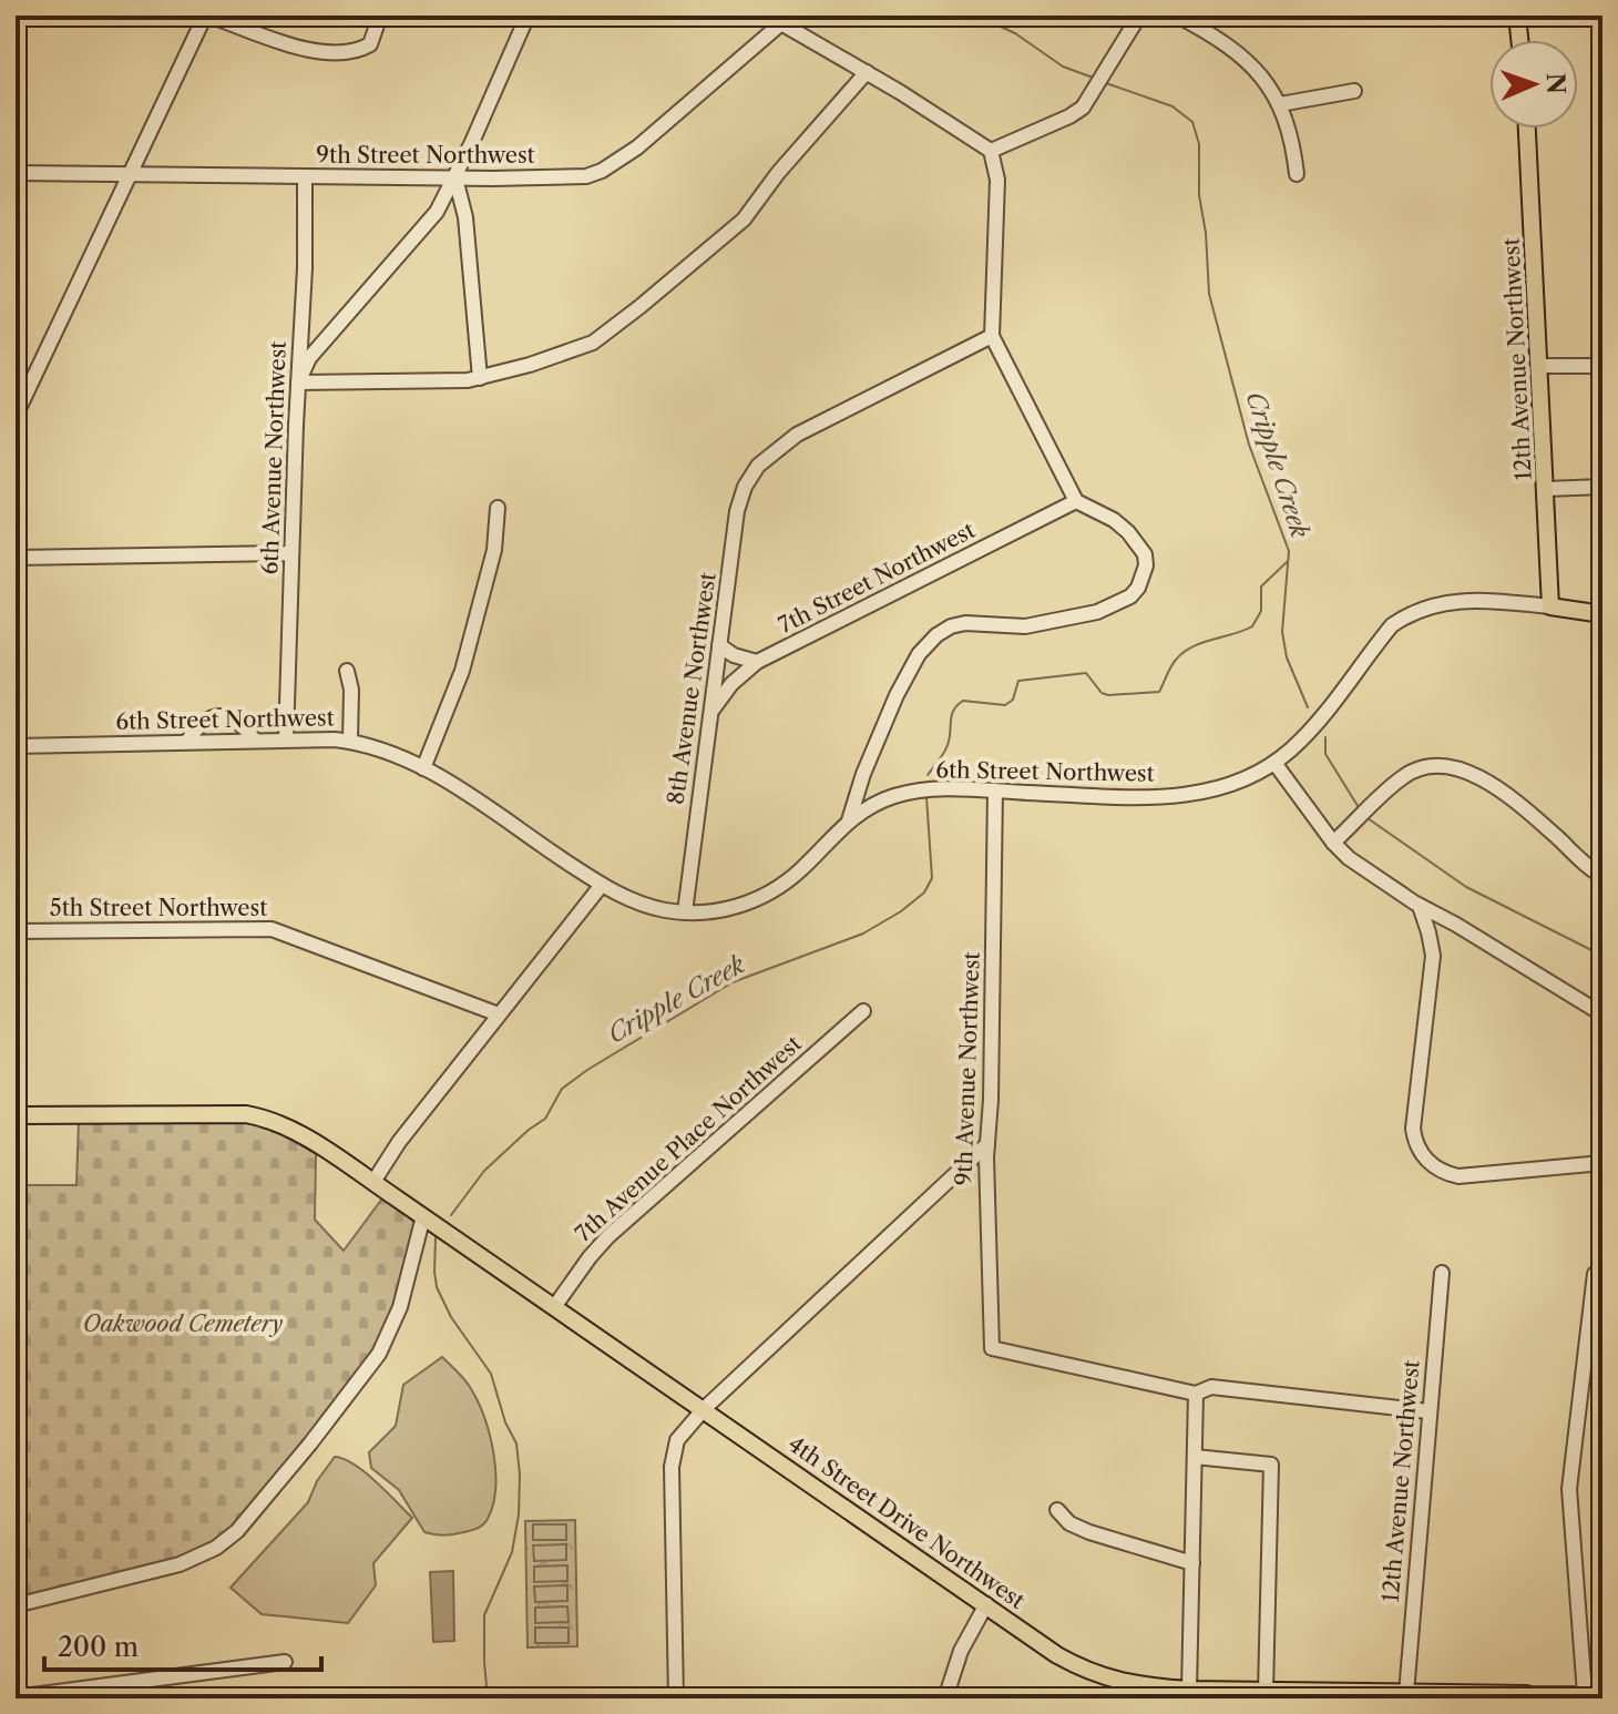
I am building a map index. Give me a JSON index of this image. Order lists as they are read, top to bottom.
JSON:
{
  "streets": {
    "main road": ["12th Avenue Northwest", "6th Street Northwest", "4th Street Drive Northwest"],
    "street": [
      "9th Street Northwest",
      "6th Avenue Northwest",
      "7th Street Northwest",
      "8th Avenue Northwest",
      "5th Street Northwest",
      "9th Avenue Northwest",
      "7th Avenue Place Northwest"
    ]
  },
  "crossings": [
    ["9th Street Northwest", "6th Avenue Northwest"],
    ["12th Avenue Northwest", "6th Street Northwest"],
    ["12th Avenue Northwest", "4th Street Drive Northwest"],
    ["6th Avenue Northwest", "6th Street Northwest"],
    ["7th Street Northwest", "8th Avenue Northwest"],
    ["8th Avenue Northwest", "6th Street Northwest"],
    ["6th Street Northwest", "9th Avenue Northwest"],
    ["7th Avenue Place Northwest", "4th Street Drive Northwest"]
  ],
  "water": ["Cripple Creek"],
  "parks": ["Oakwood Cemetery"],
  "scale_bar": "200 m",
  "north": "right"
}
